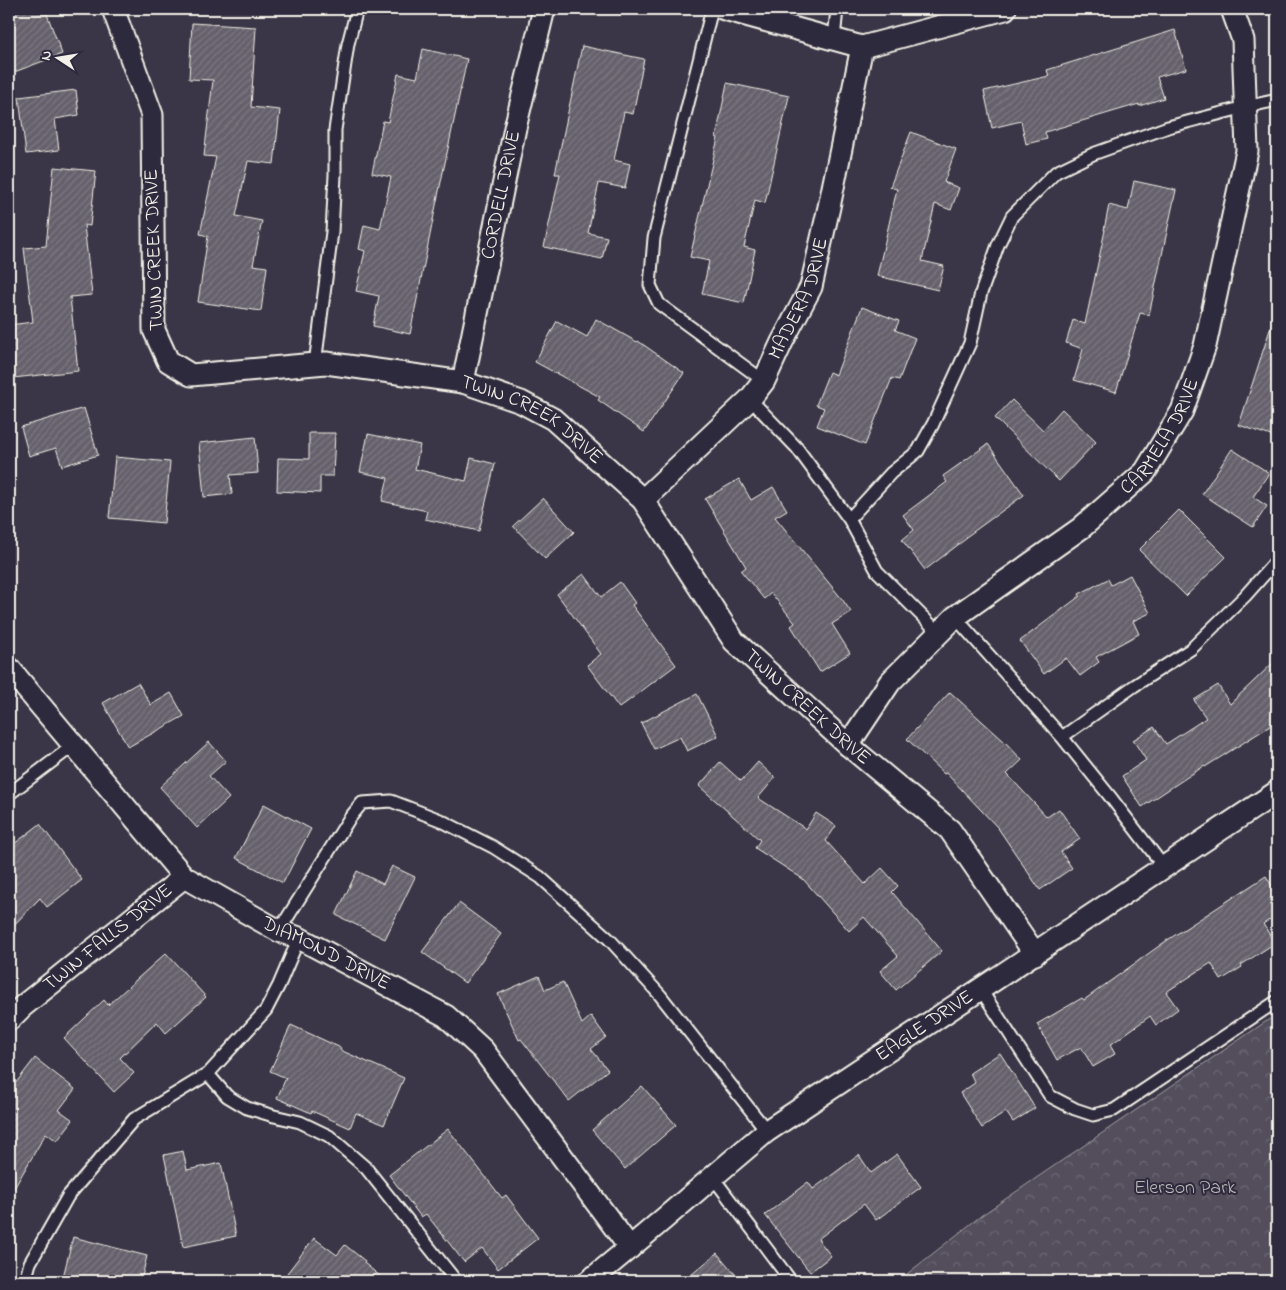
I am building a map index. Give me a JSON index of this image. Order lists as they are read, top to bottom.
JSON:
{
  "streets": {
    "street": [
      "CORDELL DRIVE",
      "TWIN CREEK DRIVE",
      "MADERA DRIVE",
      "CARMELA DRIVE",
      "TWIN FALLS DRIVE",
      "DIAMOND DRIVE",
      "EAGLE DRIVE"
    ]
  },
  "crossings": [
    ["CORDELL DRIVE", "TWIN CREEK DRIVE"],
    ["TWIN CREEK DRIVE", "MADERA DRIVE"],
    ["TWIN CREEK DRIVE", "CARMELA DRIVE"],
    ["TWIN CREEK DRIVE", "EAGLE DRIVE"],
    ["TWIN FALLS DRIVE", "DIAMOND DRIVE"],
    ["DIAMOND DRIVE", "EAGLE DRIVE"]
  ],
  "parks": ["Elerson Park"],
  "north": "left"
}
